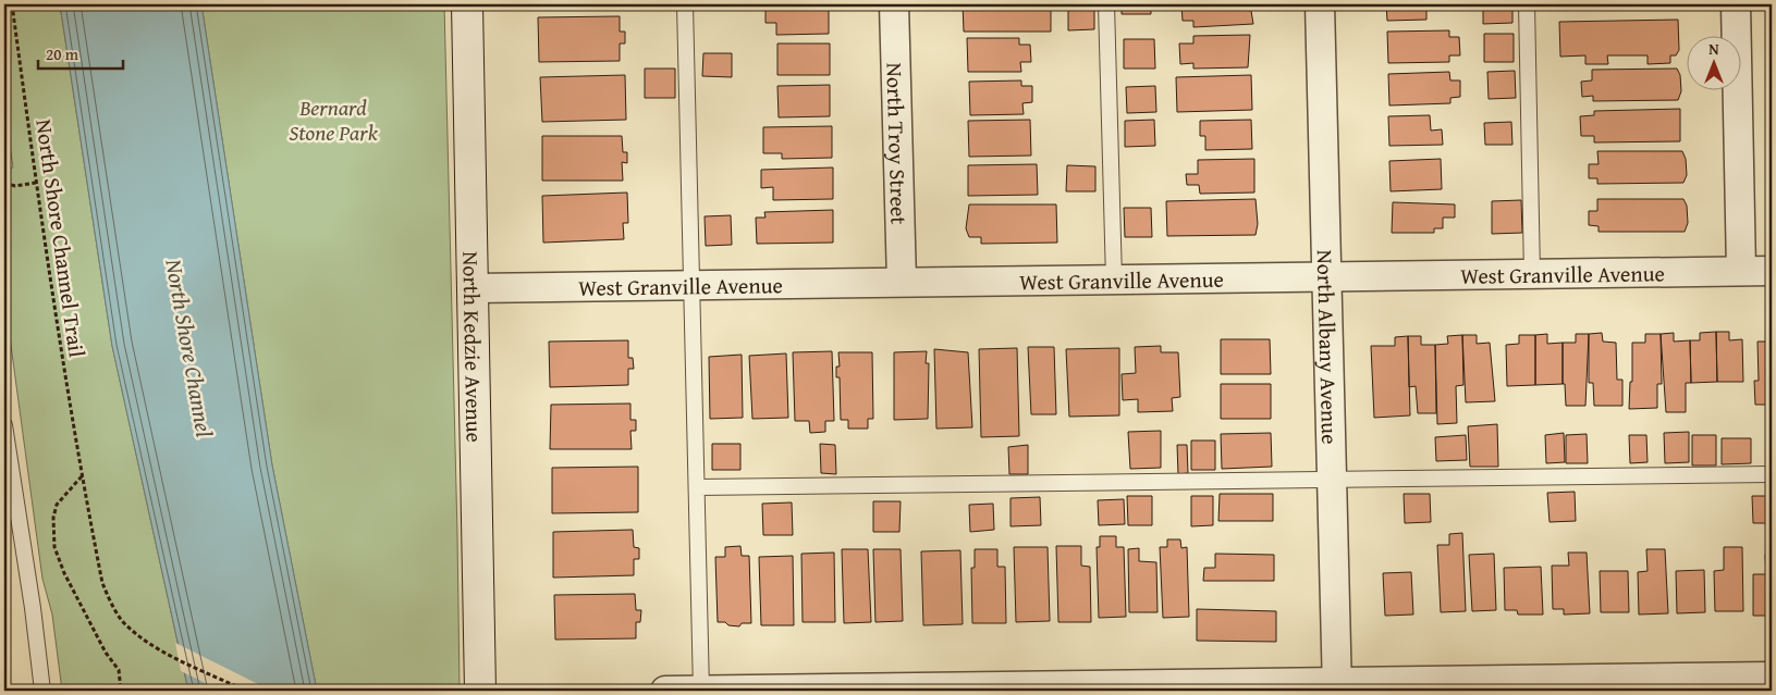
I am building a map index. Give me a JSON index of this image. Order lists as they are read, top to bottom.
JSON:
{
  "streets": {
    "street": [
      "North Troy Street",
      "West Granville Avenue",
      "North Kedzie Avenue",
      "North Albany Avenue"
    ],
    "path": ["North Shore Channel Trail"]
  },
  "crossings": [
    ["North Troy Street", "West Granville Avenue"],
    ["West Granville Avenue", "North Kedzie Avenue"],
    ["West Granville Avenue", "North Albany Avenue"]
  ],
  "water": ["North Shore Channel"],
  "parks": ["Bernard Stone Park"],
  "scale_bar": "20 m",
  "north": "top"
}
